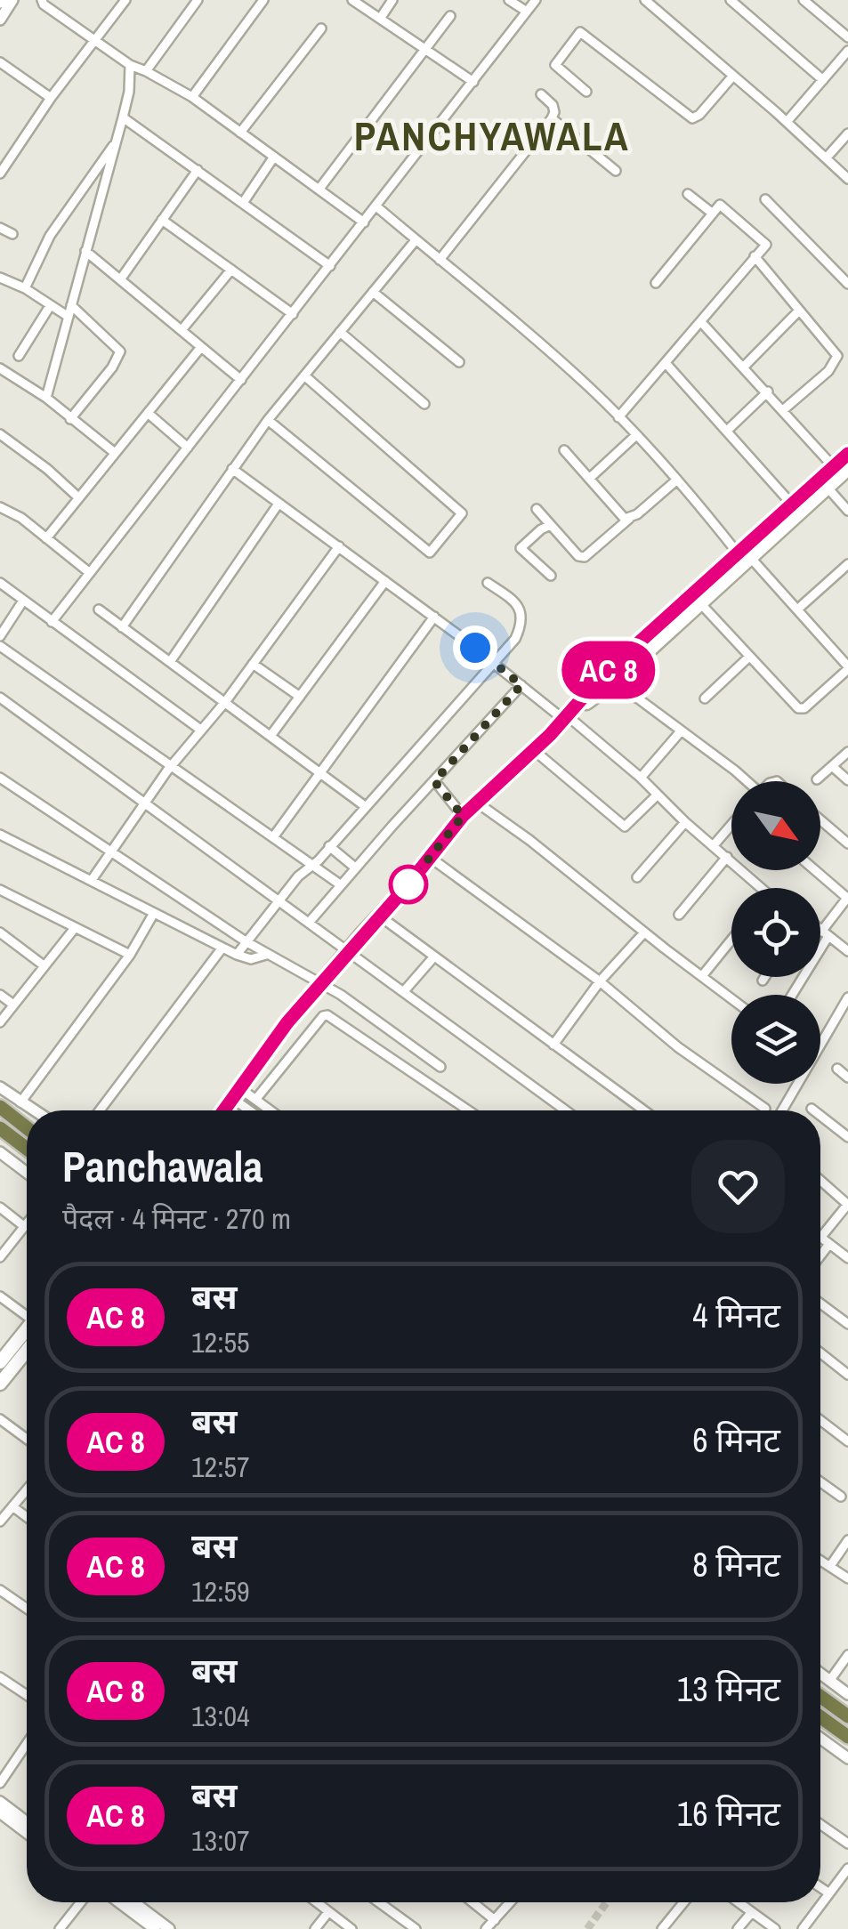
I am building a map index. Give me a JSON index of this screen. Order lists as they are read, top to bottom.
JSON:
{
  "districts": ["PANCHYAWALA"],
  "north": "bottom right",
  "page": {
    "on_map": "AC 8",
    "heading": ["Panchawala", "पैदल · 4 मिनट · 270 m"],
    "list": [
      {
        "mark": "AC 8",
        "name": "बस",
        "note": "12:55",
        "value": "4 मिनट"
      },
      {
        "mark": "AC 8",
        "name": "बस",
        "note": "12:57",
        "value": "6 मिनट"
      },
      {
        "mark": "AC 8",
        "name": "बस",
        "note": "12:59",
        "value": "8 मिनट"
      },
      {
        "mark": "AC 8",
        "name": "बस",
        "note": "13:04",
        "value": "13 मिनट"
      },
      {
        "mark": "AC 8",
        "name": "बस",
        "note": "13:07",
        "value": "16 मिनट"
      }
    ]
  }
}
